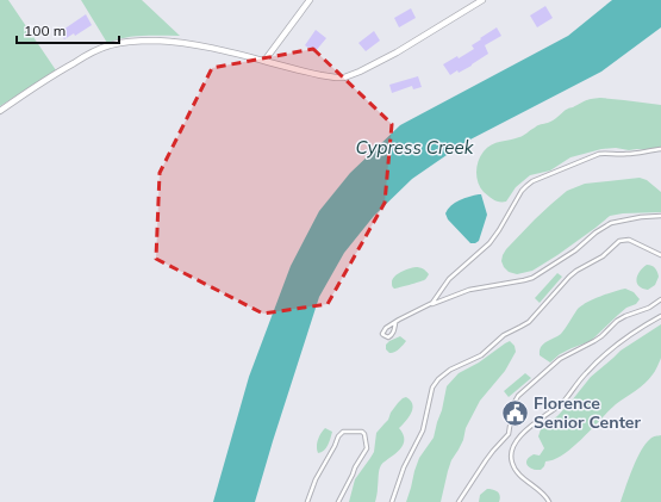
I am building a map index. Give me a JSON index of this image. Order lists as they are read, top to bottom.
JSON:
{
  "water": ["Cypress Creek"],
  "places": {
    "public building": ["Florence Senior Center"]
  },
  "scale_bar": "100 m"
}
